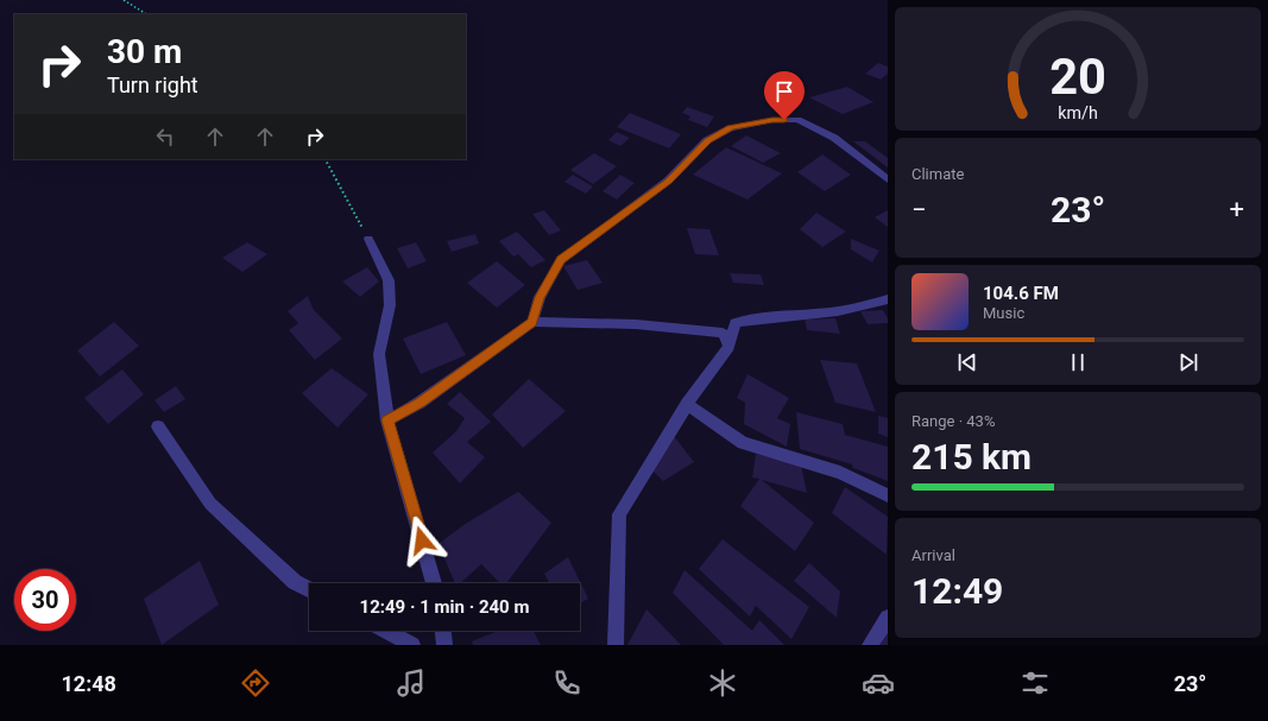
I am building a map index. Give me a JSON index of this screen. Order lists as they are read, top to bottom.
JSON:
{
  "page": {
    "turn": ["30 m", "Turn right"],
    "tile": [
      "Climate",
      ["Range · 43%", "215 km"],
      ["Arrival", "12:49"]
    ],
    "heat": ["−", "23°", "+"],
    "song": ["104.6 FM", "Music"],
    "limit": "30",
    "trip": "12:49 · 1 min · 240 m",
    "tabs": ["12:48", "23°"],
    "gauge": ["20", "km/h"]
  }
}
